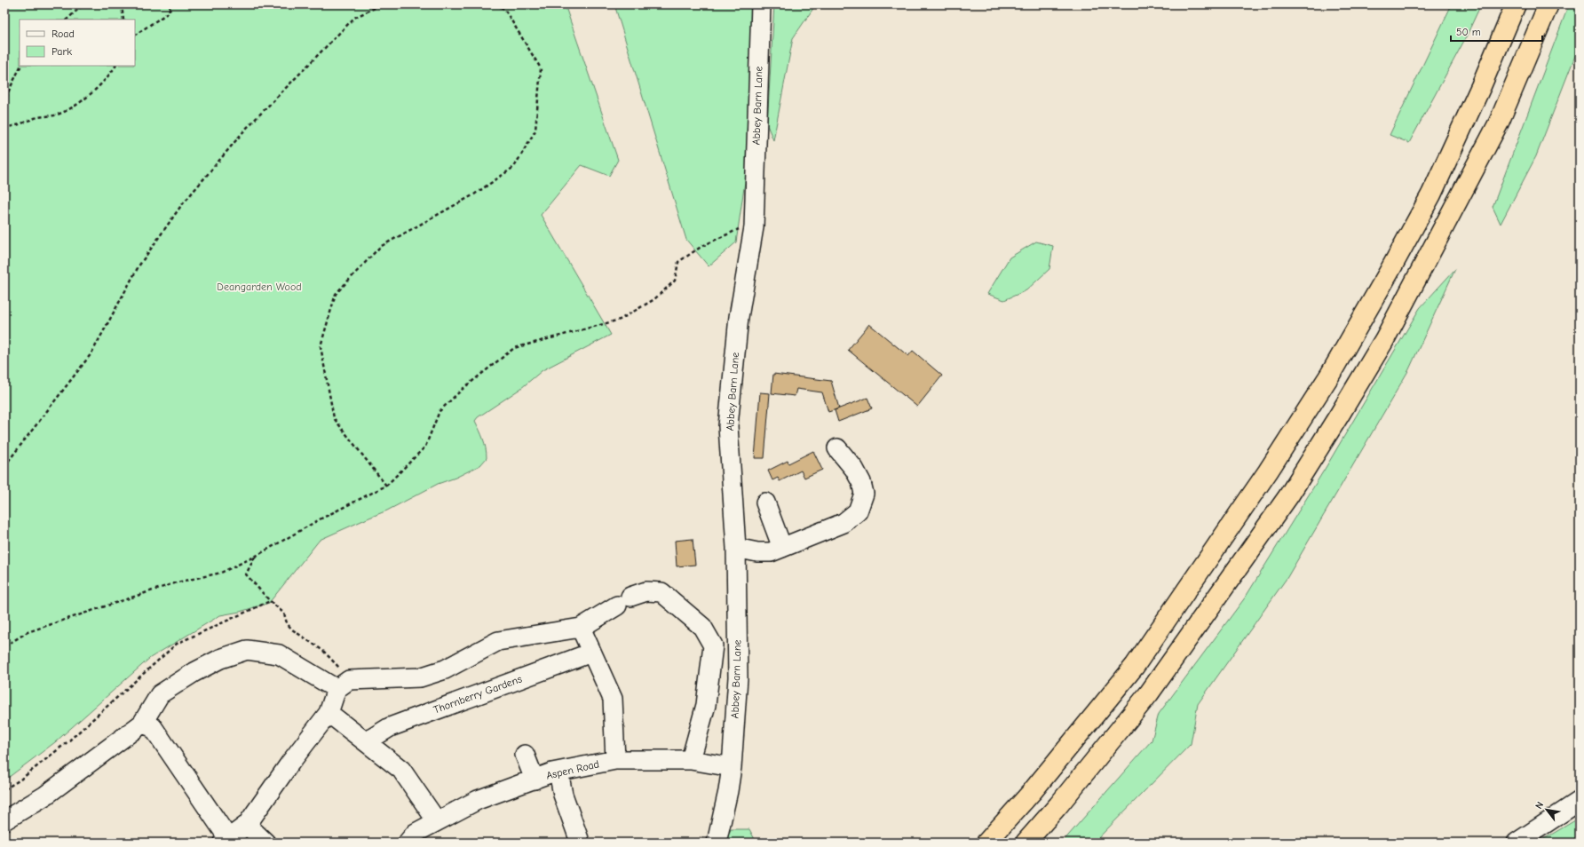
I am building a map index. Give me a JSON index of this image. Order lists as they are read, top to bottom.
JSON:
{
  "streets": {
    "street": ["Abbey Barn Lane", "Thornberry Gardens", "Aspen Road"]
  },
  "crossings": [
    ["Abbey Barn Lane", "Aspen Road"]
  ],
  "parks": ["Deangarden Wood"],
  "legend": ["Road", "Park"],
  "scale_bar": "50 m",
  "north": "top left"
}
